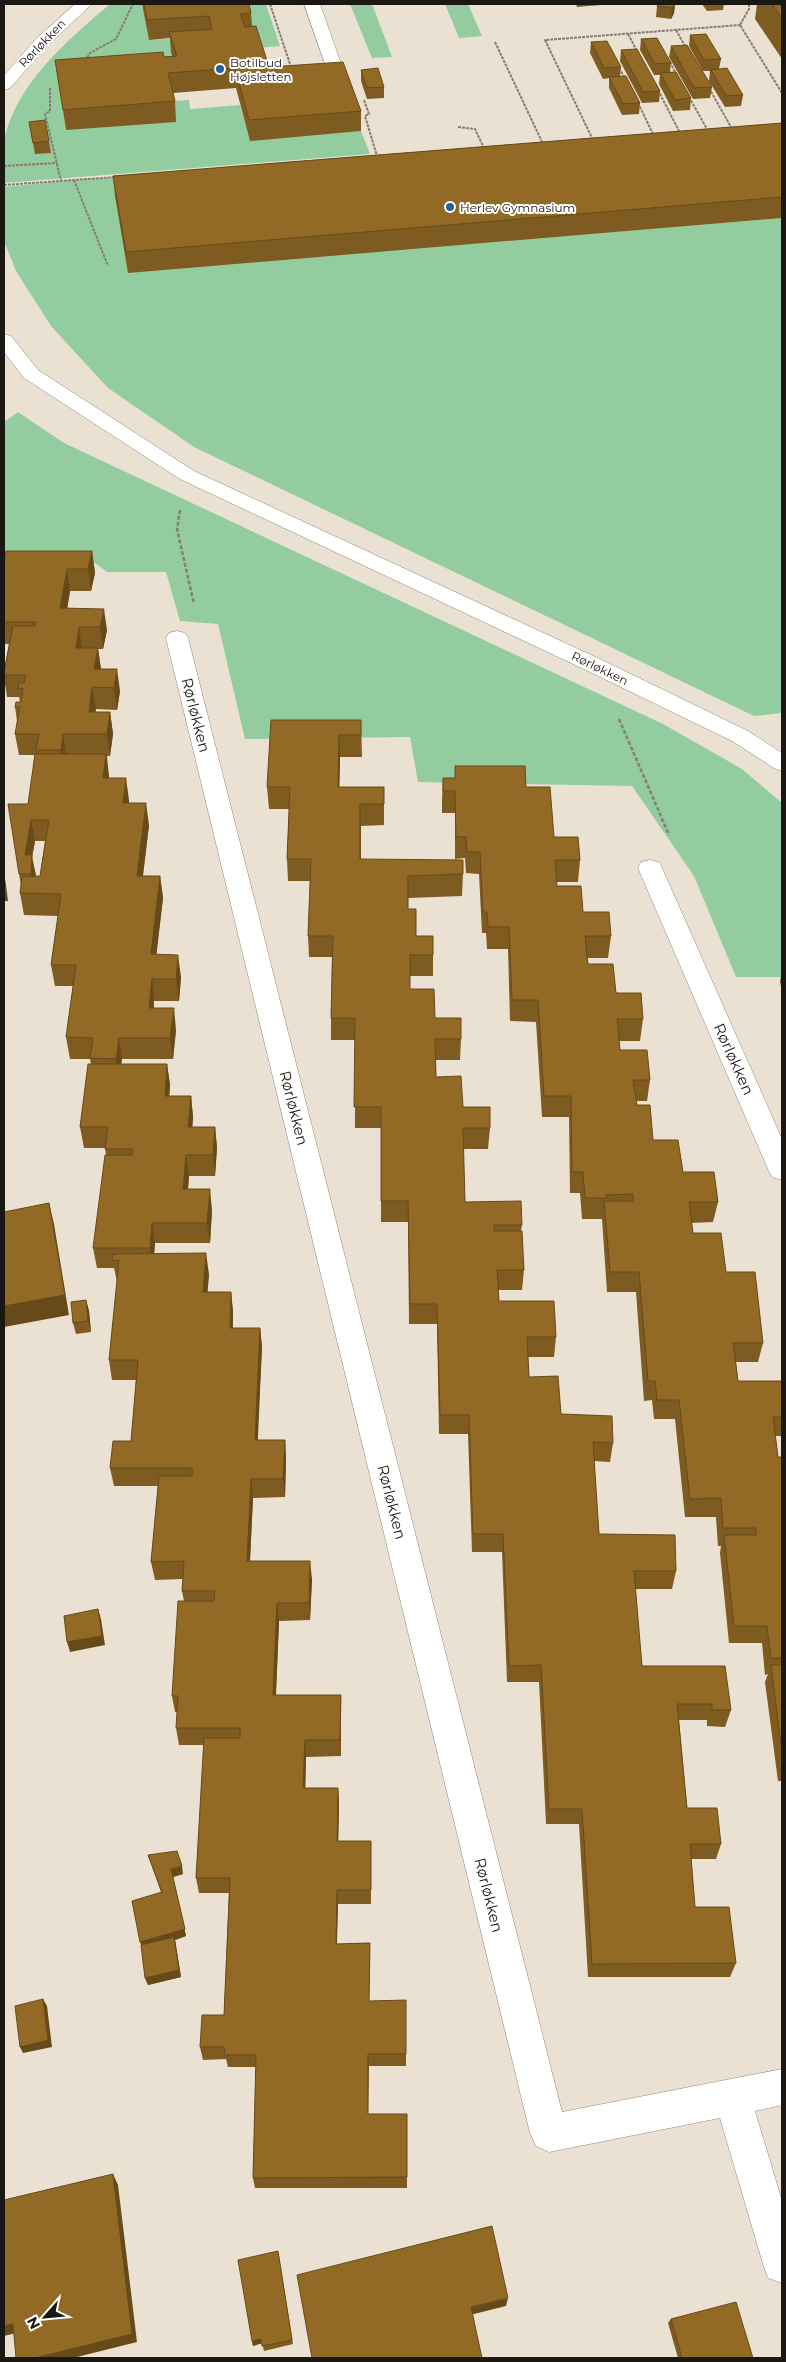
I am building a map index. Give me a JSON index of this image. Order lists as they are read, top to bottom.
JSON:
{
  "streets": {
    "street": ["Rørløkken"]
  },
  "places": ["Botilbud Højsletten", "Herlev Gymnasium"],
  "north": "bottom left"
}
